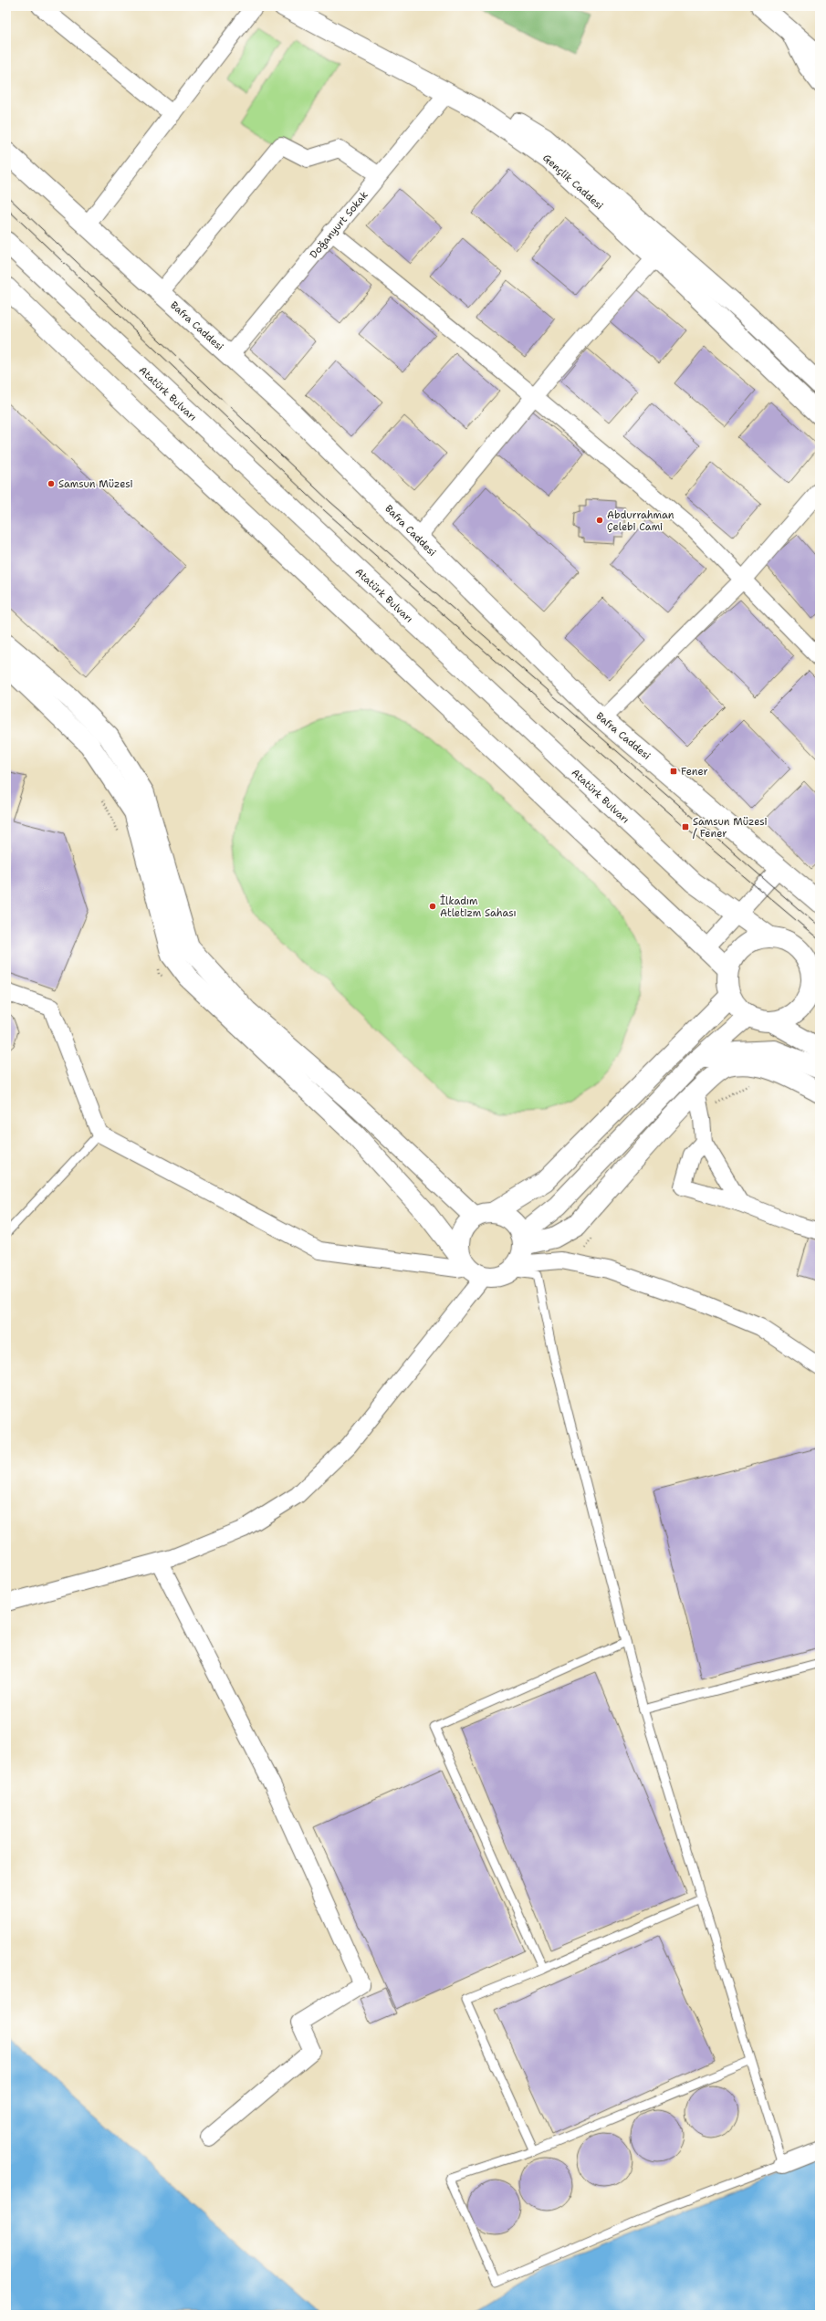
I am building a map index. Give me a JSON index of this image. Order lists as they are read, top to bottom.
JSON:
{
  "streets": {
    "main road": ["Gençlik Caddesi", "Bafra Caddesi", "Atatürk Bulvarı"],
    "street": ["Doğanyurt Sokak"]
  },
  "crossings": [
    ["Gençlik Caddesi", "Doğanyurt Sokak"],
    ["Doğanyurt Sokak", "Bafra Caddesi"]
  ],
  "places": {
    "other": ["Samsun Müzesi", "Abdurrahman Çelebi Cami", "İlkadım Atletizm Sahası"],
    "transit": ["Fener", "Samsun Müzesi / Fener"]
  }
}
